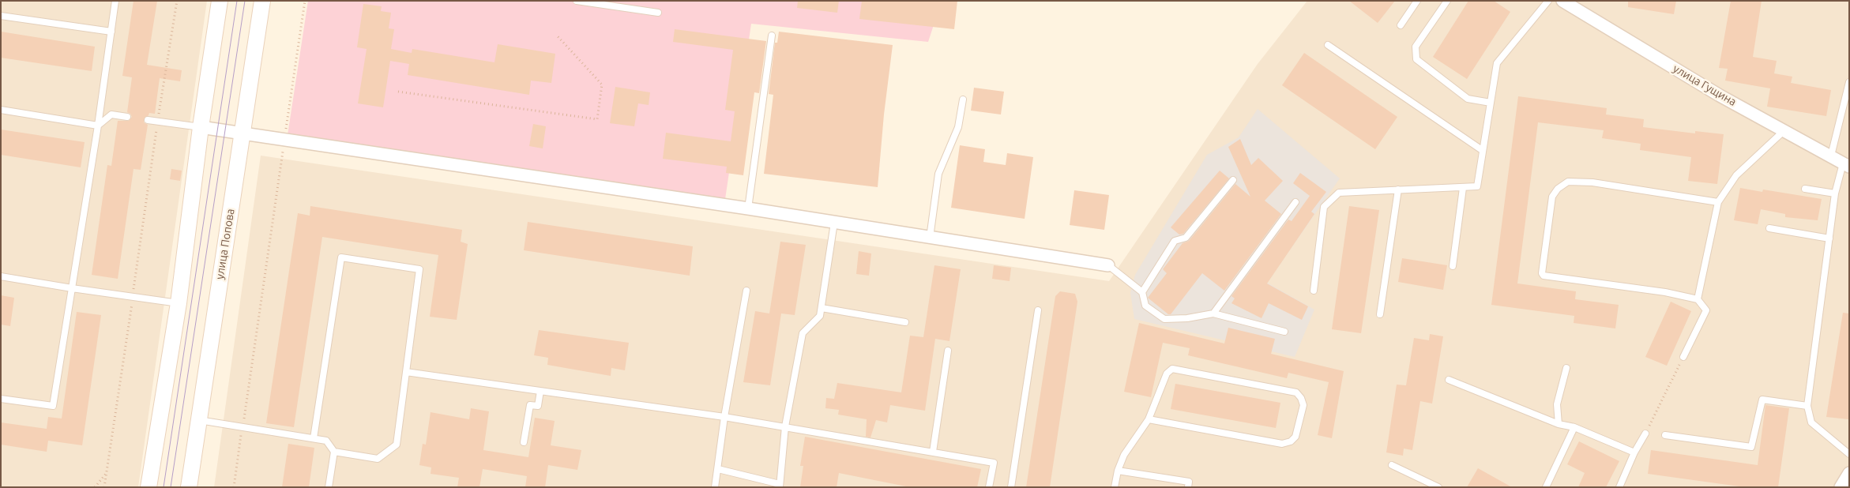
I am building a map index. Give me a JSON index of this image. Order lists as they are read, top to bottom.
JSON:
{
  "streets": {
    "main road": ["улица Попова"],
    "street": ["улица Гущина"]
  }
}
